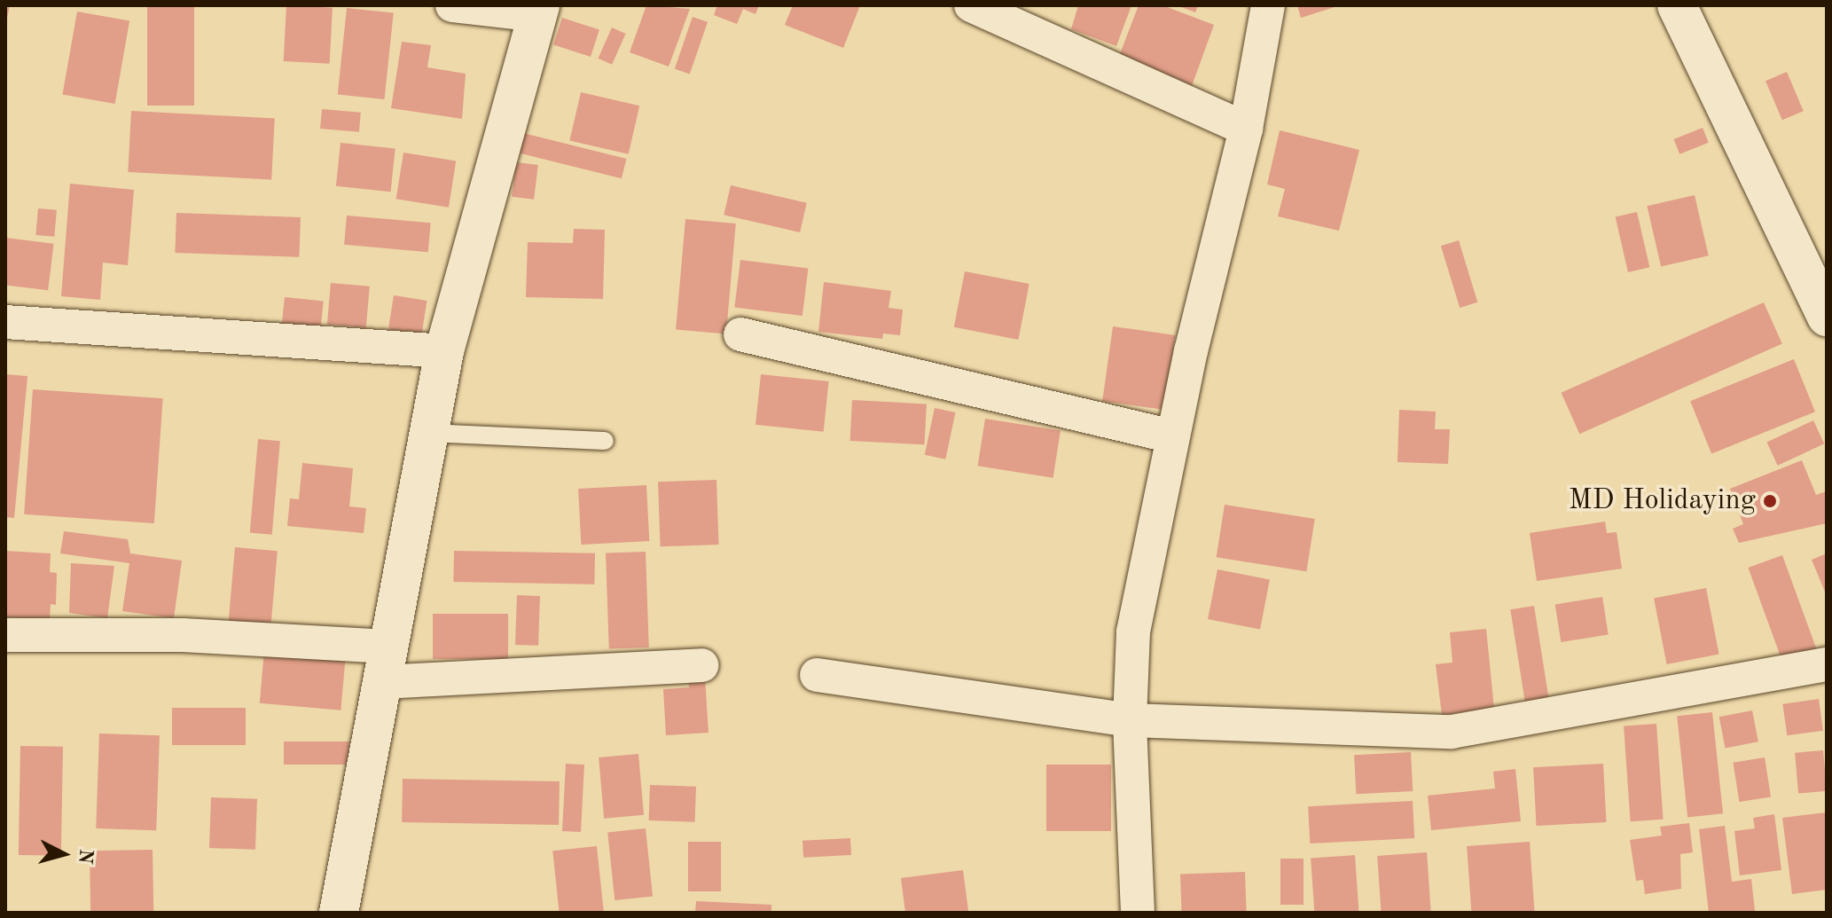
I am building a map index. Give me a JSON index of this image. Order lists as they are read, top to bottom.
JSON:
{
  "places": ["MD Holidaying"],
  "north": "right"
}
